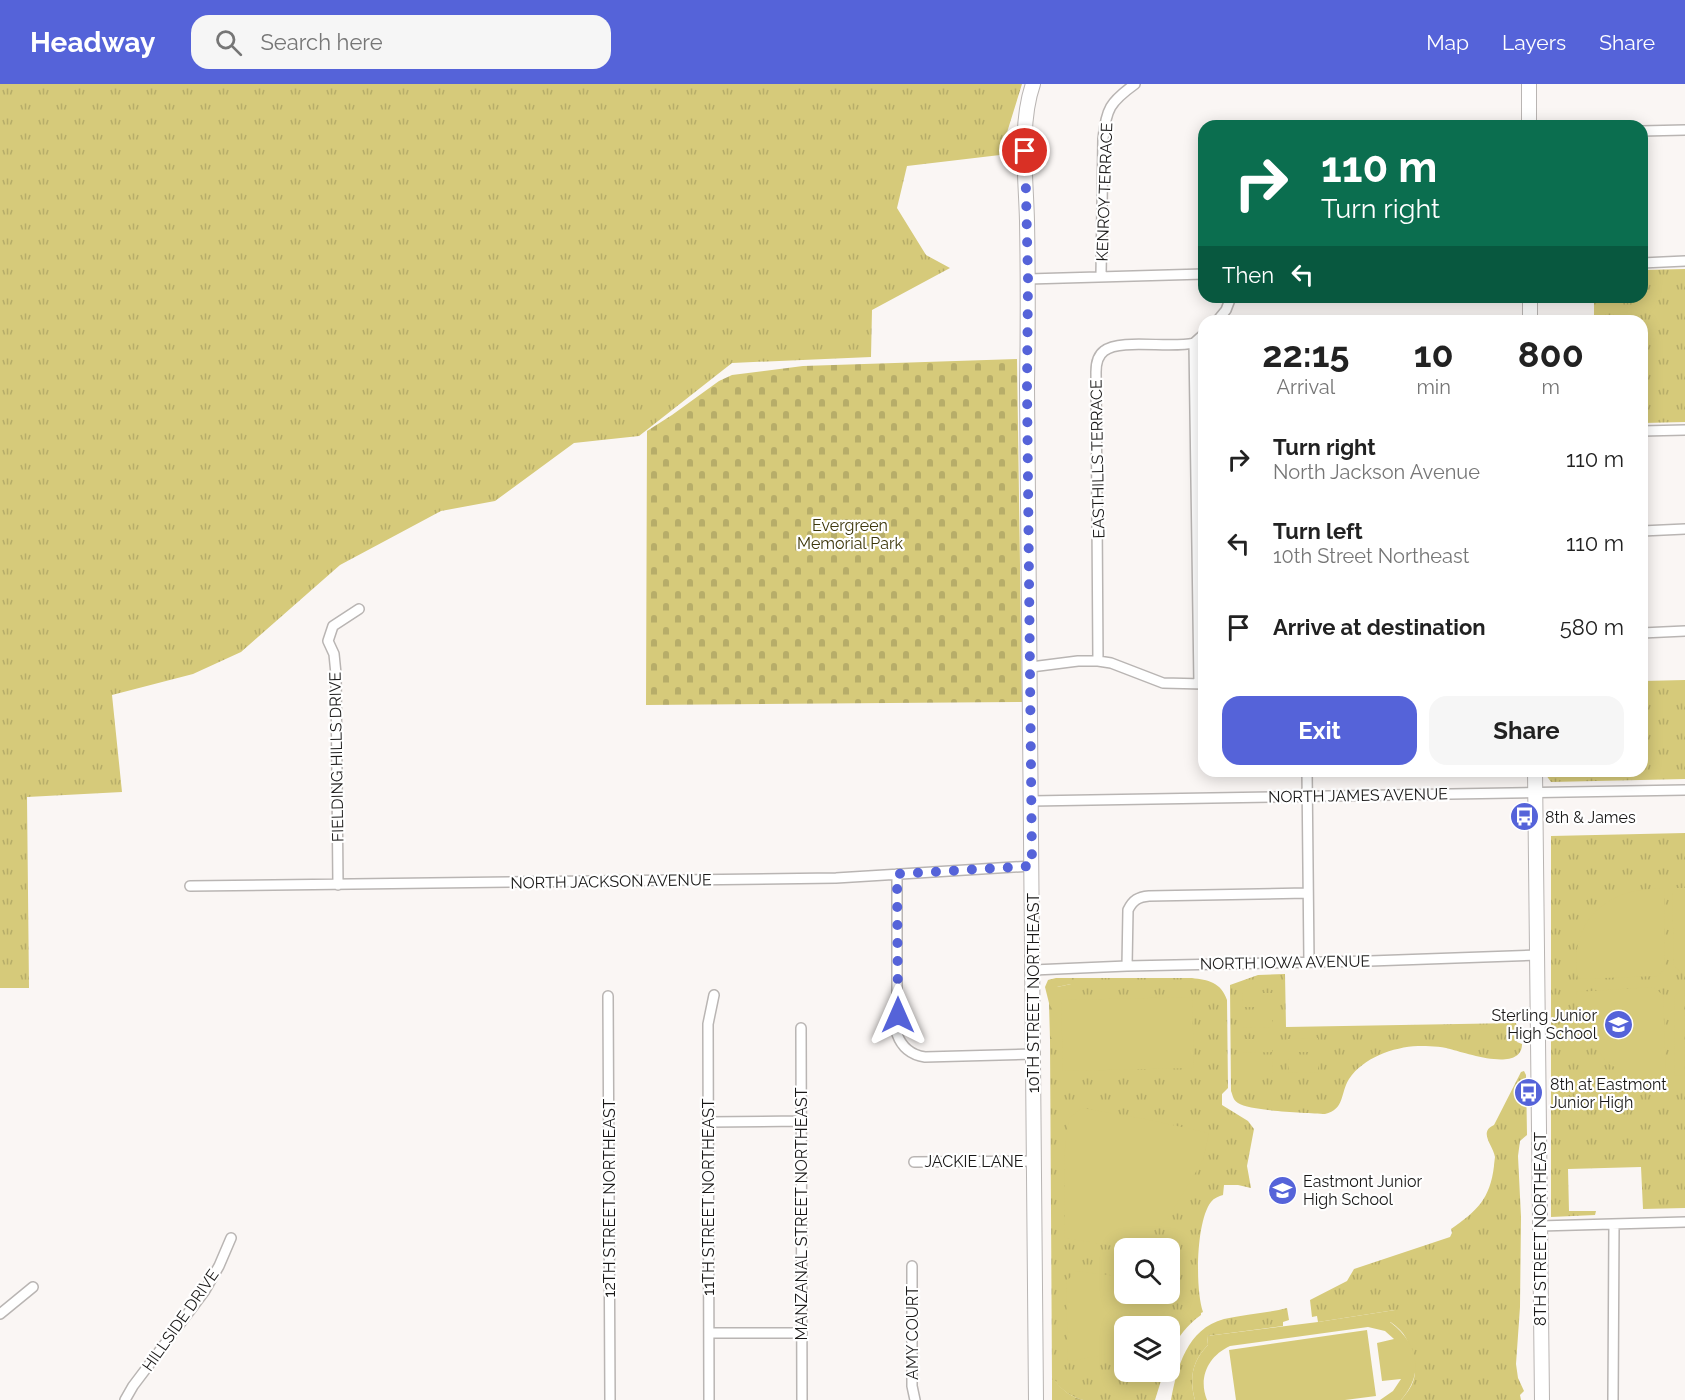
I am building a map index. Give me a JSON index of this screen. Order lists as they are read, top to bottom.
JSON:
{
  "streets": {
    "main road": ["10TH STREET NORTHEAST", "8TH STREET NORTHEAST"],
    "street": [
      "KENROY TERRACE",
      "EASTHILLS TERRACE",
      "FIELDING HILLS DRIVE",
      "NORTH JAMES AVENUE",
      "NORTH JACKSON AVENUE",
      "NORTH IOWA AVENUE",
      "JACKIE LANE",
      "11TH STREET NORTHEAST",
      "12TH STREET NORTHEAST",
      "MANZANAL STREET NORTHEAST",
      "HILLSIDE DRIVE",
      "AMY COURT"
    ]
  },
  "crossings": [
    ["FIELDING HILLS DRIVE", "NORTH JACKSON AVENUE"],
    ["NORTH JAMES AVENUE", "10TH STREET NORTHEAST"],
    ["NORTH JAMES AVENUE", "8TH STREET NORTHEAST"],
    ["NORTH JACKSON AVENUE", "10TH STREET NORTHEAST"],
    ["NORTH IOWA AVENUE", "10TH STREET NORTHEAST"],
    ["NORTH IOWA AVENUE", "8TH STREET NORTHEAST"],
    ["10TH STREET NORTHEAST", "JACKIE LANE"]
  ],
  "parks": ["Evergreen Memorial Park"],
  "places": {
    "bus stop": ["8th & James", "8th at Eastmont Junior High"],
    "school or university": ["Sterling Junior High School", "Eastmont Junior High School"]
  },
  "page": {
    "header": "Headway",
    "search": "Search here",
    "nav": ["Map", "Layers", "Share"],
    "turn": ["110 m", "Turn right"],
    "then": "Then",
    "eta": [
      "22:15",
      "Arrival",
      "10",
      "min",
      "800",
      "m"
    ],
    "list": [
      {
        "name": "Turn right",
        "note": "North Jackson Avenue",
        "value": "110 m"
      },
      {
        "name": "Turn left",
        "note": "10th Street Northeast",
        "value": "110 m"
      },
      {
        "name": "Arrive at destination",
        "value": "580 m"
      }
    ],
    "buttons": ["Exit", "Share"]
  }
}
